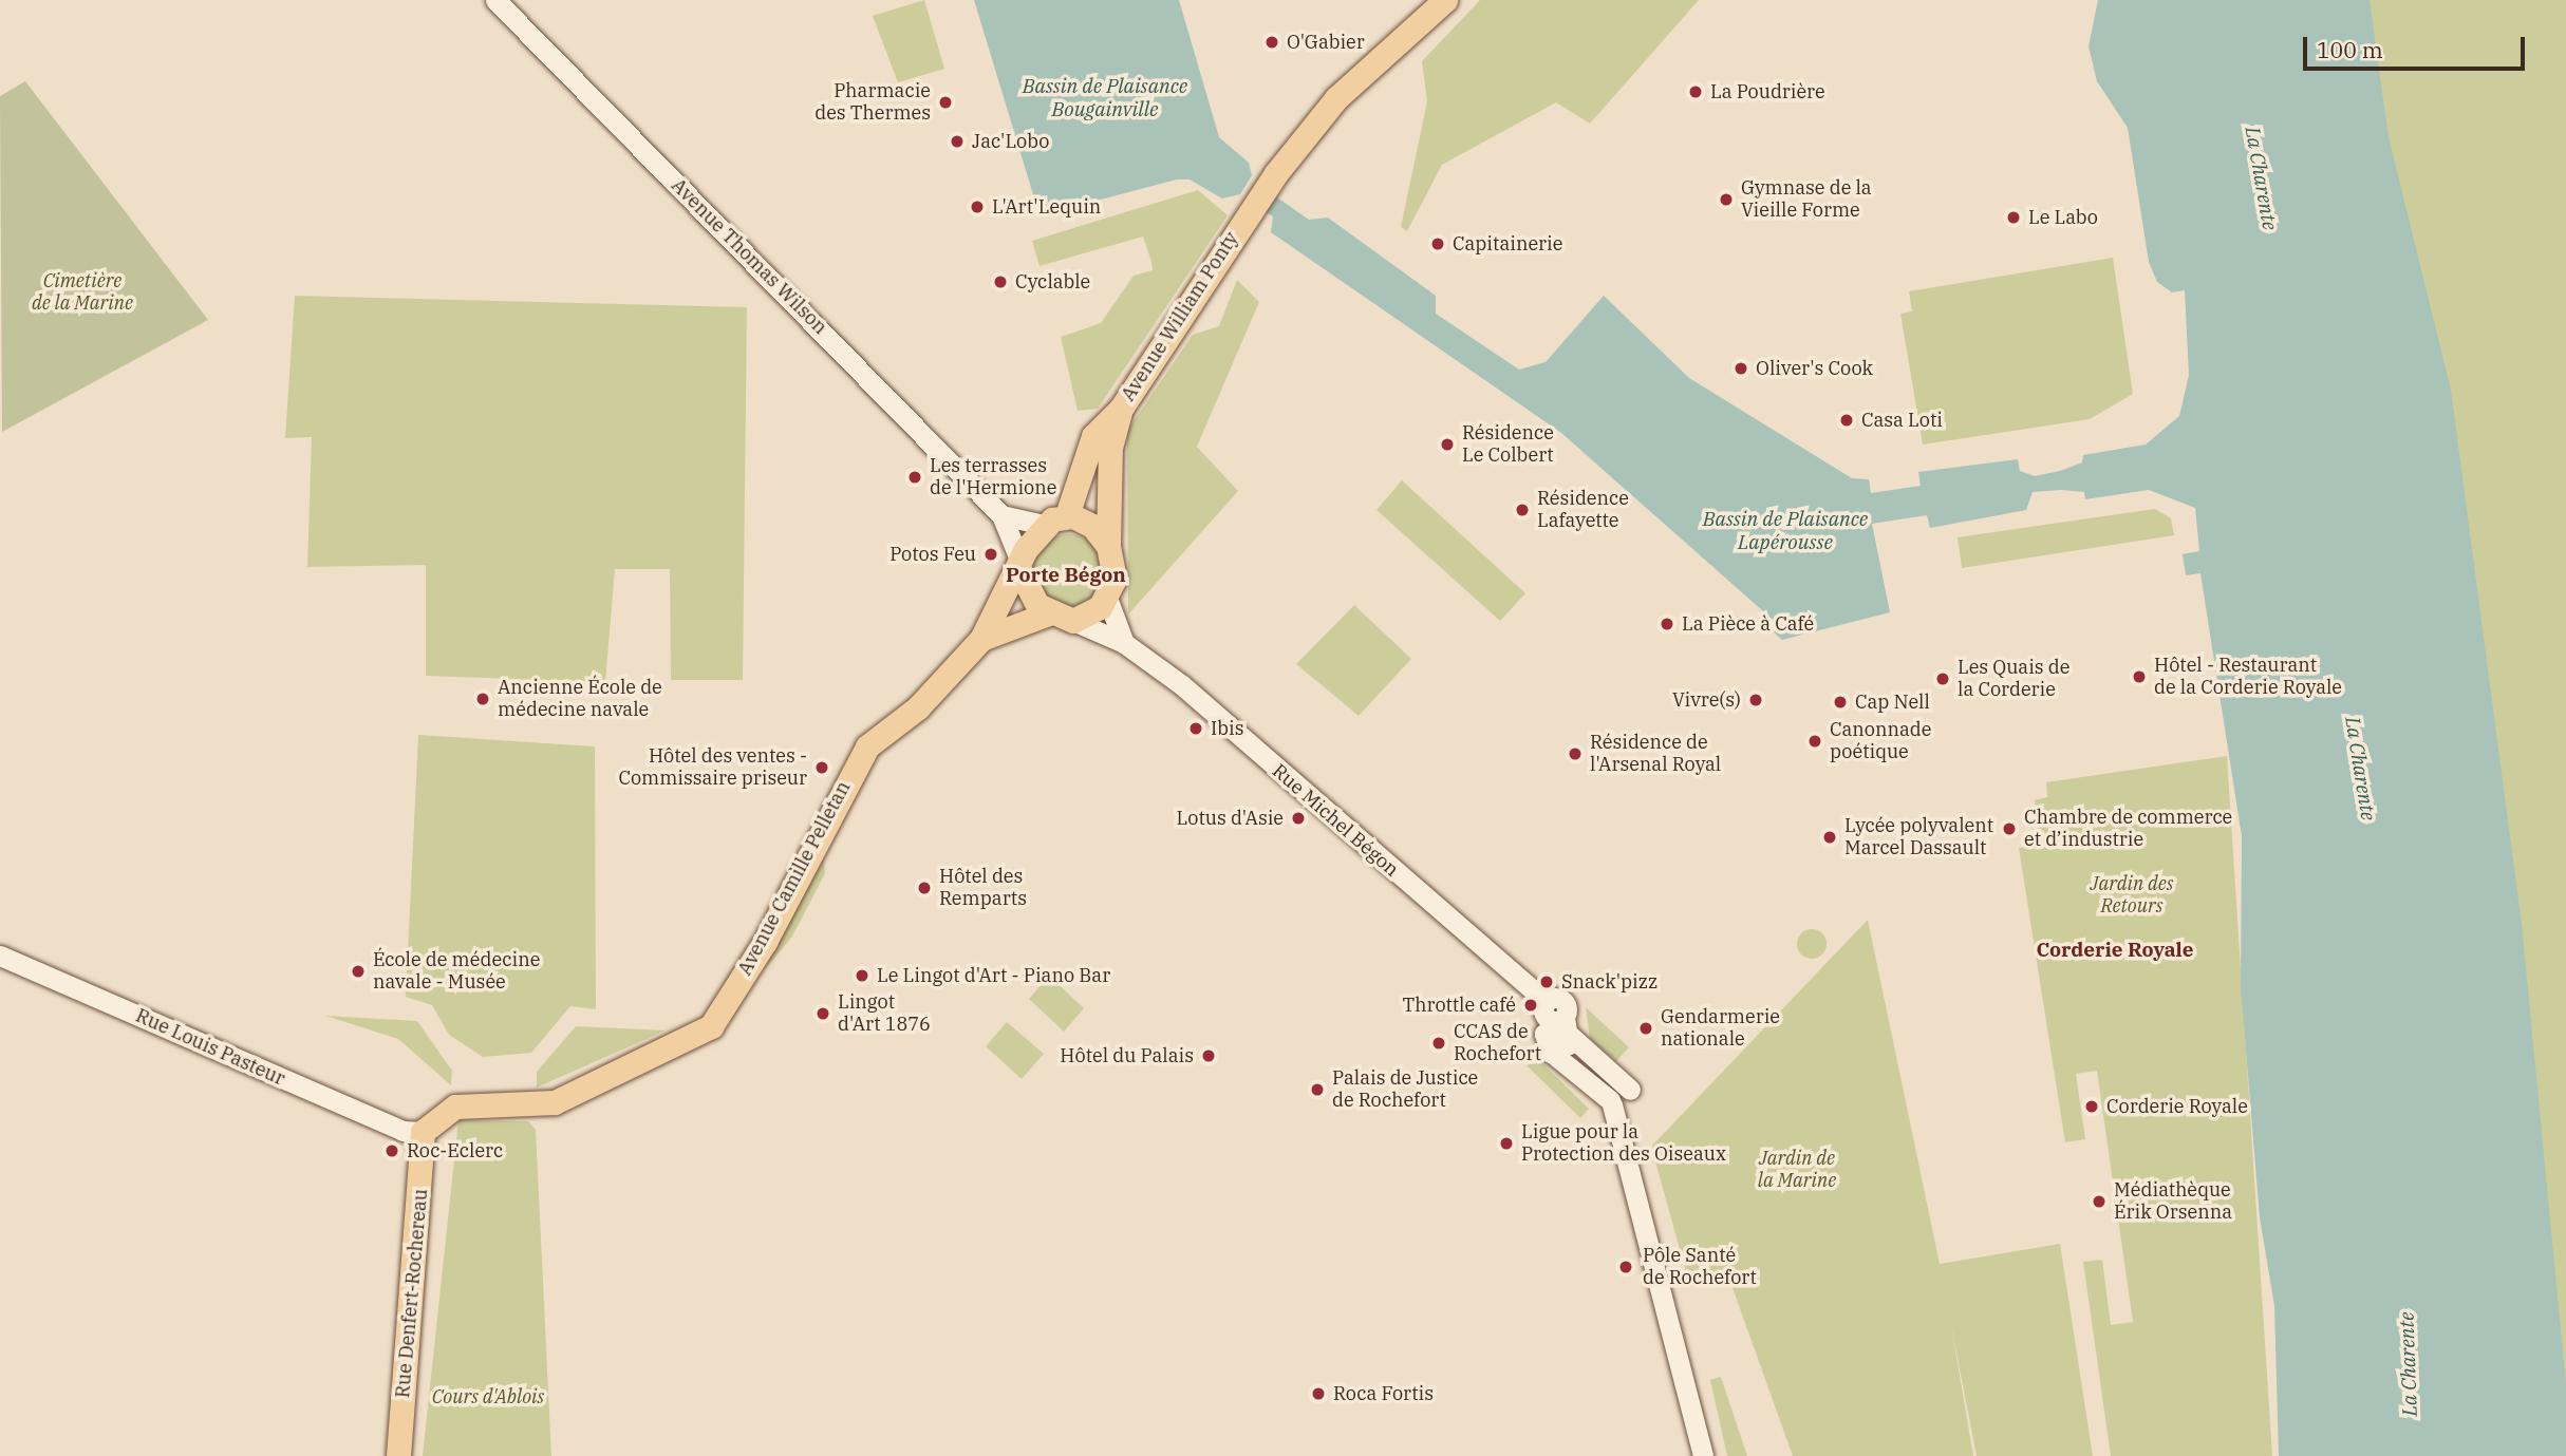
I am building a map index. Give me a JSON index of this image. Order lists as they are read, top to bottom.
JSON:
{
  "streets": {
    "main road": ["Avenue William Ponty", "Avenue Camille Pelletan", "Rue Denfert-Rochereau"],
    "street": ["Avenue Thomas Wilson", "Rue Michel Bégon", "Rue Louis Pasteur"]
  },
  "crossings": [
    ["Avenue Thomas Wilson", "Avenue William Ponty"],
    ["Avenue Thomas Wilson", "Rue Michel Bégon"],
    ["Avenue Thomas Wilson", "Avenue Camille Pelletan"],
    ["Avenue William Ponty", "Rue Michel Bégon"],
    ["Avenue William Ponty", "Avenue Camille Pelletan"],
    ["Rue Michel Bégon", "Avenue Camille Pelletan"],
    ["Avenue Camille Pelletan", "Rue Louis Pasteur"],
    ["Avenue Camille Pelletan", "Rue Denfert-Rochereau"],
    ["Rue Louis Pasteur", "Rue Denfert-Rochereau"]
  ],
  "districts": ["Porte Bégon", "Corderie Royale"],
  "water": ["Bassin de Plaisance Bougainville", "La Charente", "Bassin de Plaisance Lapérousse"],
  "parks": [
    "Cimetière de la Marine",
    "Jardin des Retours",
    "Jardin de la Marine",
    "Cours d'Ablois"
  ],
  "places": [
    "O'Gabier",
    "La Poudrière",
    "Pharmacie des Thermes",
    "Jac'Lobo",
    "Gymnase de la Vieille Forme",
    "L'Art'Lequin",
    "Le Labo",
    "Capitainerie",
    "Cyclable",
    "Oliver's Cook",
    "Casa Loti",
    "Résidence Le Colbert",
    "Les terrasses de l'Hermione",
    "Résidence Lafayette",
    "Potos Feu",
    "La Pièce à Café",
    "Hôtel - Restaurant de la Corderie Royale",
    "Les Quais de la Corderie",
    "Ancienne École de médecine navale",
    "Vivre(s)",
    "Cap Nell",
    "Ibis",
    "Canonnade poétique",
    "Résidence de l'Arsenal Royal",
    "Hôtel des ventes - Commissaire priseur",
    "Lotus d'Asie",
    "Chambre de commerce et d’industrie",
    "Lycée polyvalent Marcel Dassault",
    "Hôtel des Remparts",
    "École de médecine navale - Musée",
    "Le Lingot d'Art - Piano Bar",
    "Snack'pizz",
    "Throttle café",
    "Lingot d'Art 1876",
    "Gendarmerie nationale",
    "CCAS de Rochefort",
    "Hôtel du Palais",
    "Palais de Justice de Rochefort",
    "Corderie Royale",
    "Ligue pour la Protection des Oiseaux",
    "Roc-Eclerc",
    "Médiathèque Érik Orsenna",
    "Pôle Santé de Rochefort",
    "Roca Fortis"
  ],
  "scale_bar": "100 m"
}
